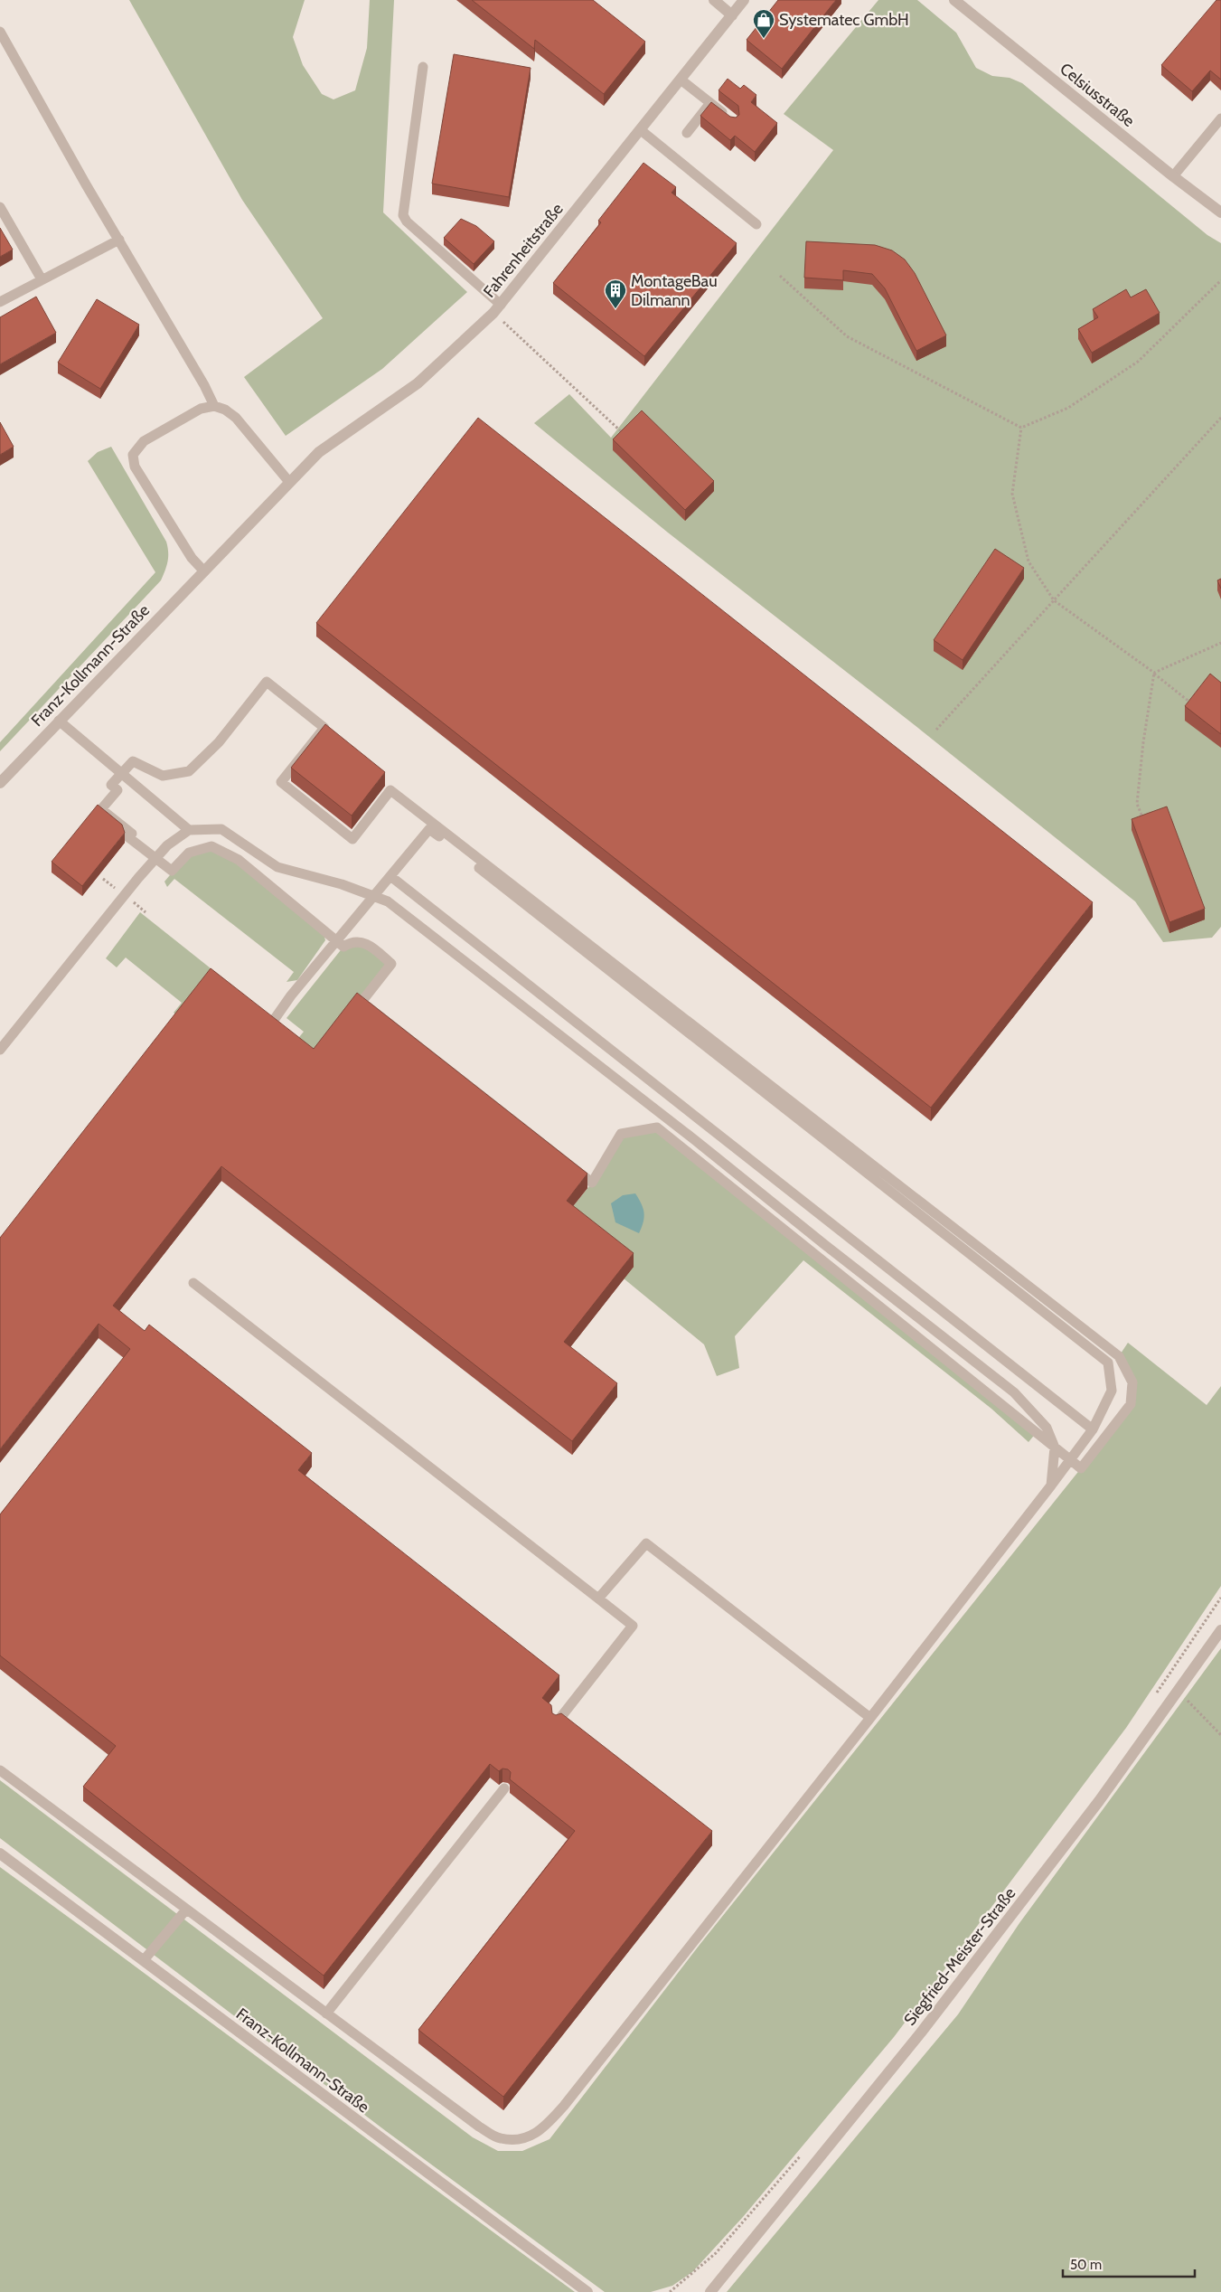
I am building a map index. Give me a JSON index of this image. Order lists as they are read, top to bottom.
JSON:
{
  "streets": {
    "street": [
      "Celsiusstraße",
      "Fahrenheitstraße",
      "Franz-Kollmann-Straße",
      "Siegfried-Meister-Straße"
    ]
  },
  "crossings": [
    ["Fahrenheitstraße", "Franz-Kollmann-Straße"]
  ],
  "places": {
    "shop": ["Systematec GmbH"],
    "building": ["MontageBau Dilmann"]
  },
  "scale_bar": "50 m"
}
